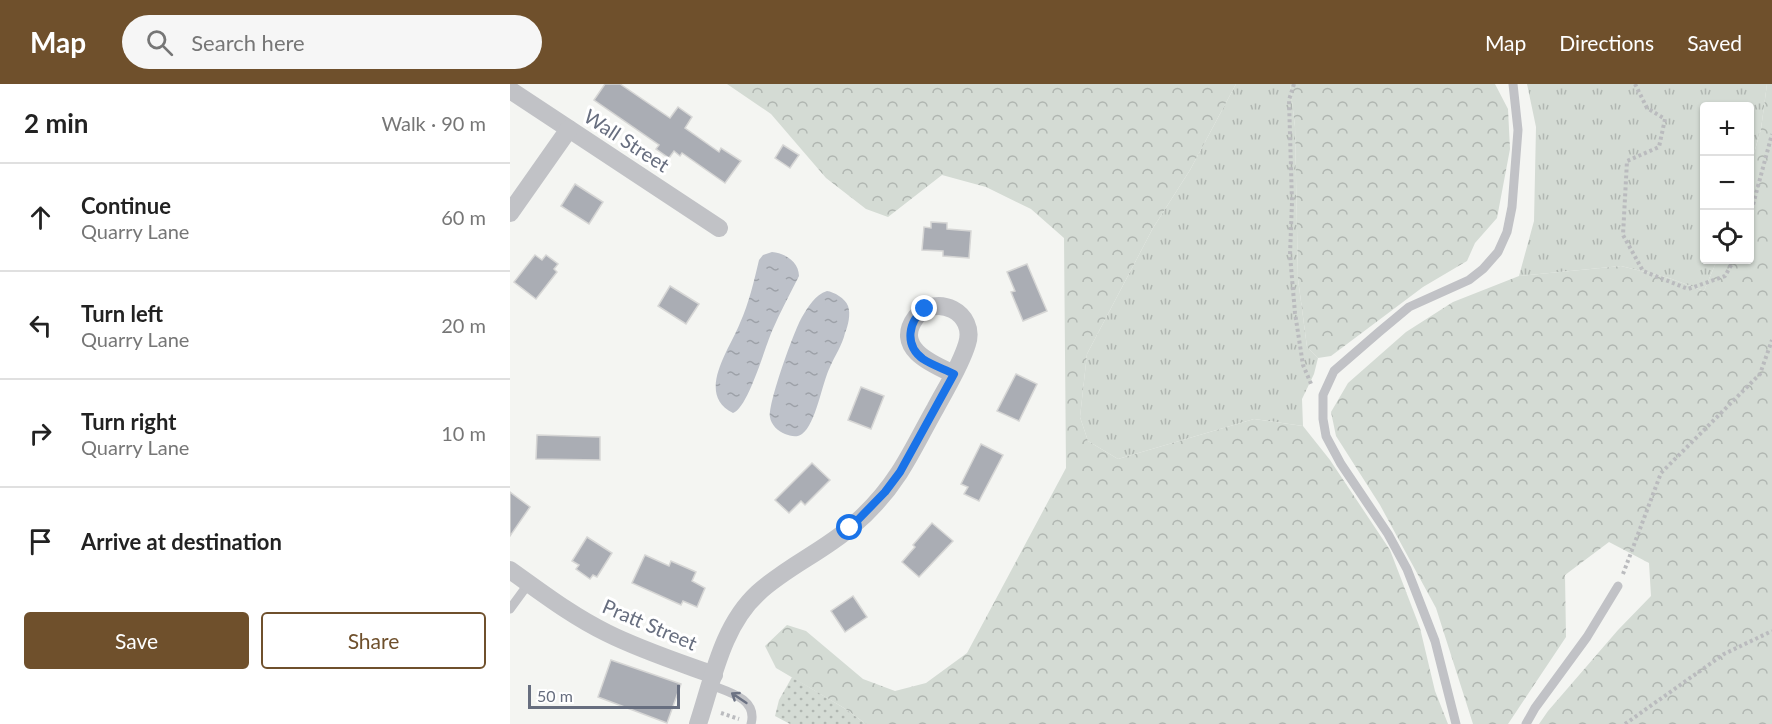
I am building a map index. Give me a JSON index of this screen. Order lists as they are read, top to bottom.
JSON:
{
  "streets": {
    "street": ["Wall Street", "Pratt Street"]
  },
  "scale_bar": "50 m",
  "page": {
    "header": "Map",
    "search": "Search here",
    "nav": ["Map", "Directions", "Saved"],
    "heading": ["2 min", "Walk · 90 m"],
    "map_buttons": ["+", "−"],
    "list": [
      ["Continue", "Quarry Lane", "60 m"],
      ["Turn left", "Quarry Lane", "20 m"],
      ["Turn right", "Quarry Lane", "10 m"],
      "Arrive at destination"
    ],
    "buttons": ["Save", "Share"],
    "scale": "50 m"
  }
}
